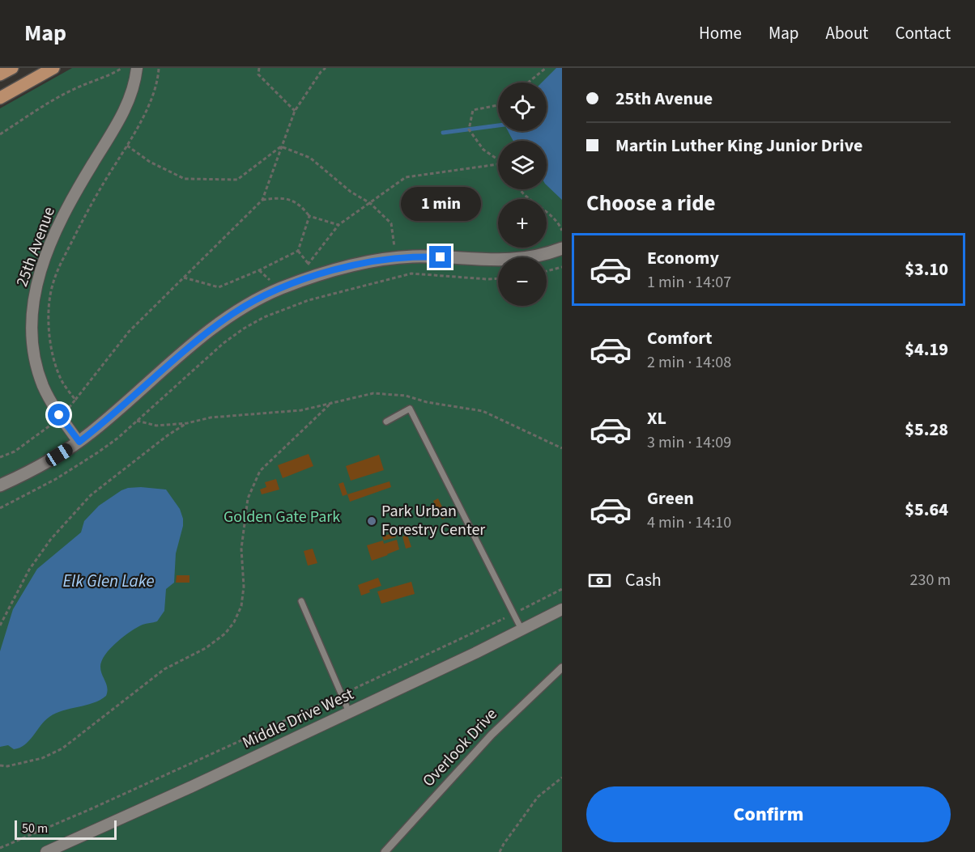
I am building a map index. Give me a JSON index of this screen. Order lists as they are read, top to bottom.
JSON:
{
  "streets": {
    "street": ["25th Avenue", "Middle Drive West", "Overlook Drive"]
  },
  "water": ["Elk Glen Lake"],
  "parks": ["Golden Gate Park"],
  "places": ["Park Urban Forestry Center"],
  "scale_bar": "50 m",
  "page": {
    "header": "Map",
    "nav": [
      "Home",
      "Map",
      "About",
      "Contact"
    ],
    "banner": ["25th Avenue", "Martin Luther King Junior Drive"],
    "map_buttons": ["+", "−"],
    "heading": "Choose a ride",
    "bubble": "1 min",
    "list": [
      {
        "name": "Economy",
        "note": "1 min · 14:07",
        "value": "$3.10"
      },
      {
        "name": "Comfort",
        "note": "2 min · 14:08",
        "value": "$4.19"
      },
      {
        "name": "XL",
        "note": "3 min · 14:09",
        "value": "$5.28"
      },
      {
        "name": "Green",
        "note": "4 min · 14:10",
        "value": "$5.64"
      }
    ],
    "pay": ["Cash", "230 m"],
    "buttons": "Confirm",
    "scale": "50 m"
  }
}
